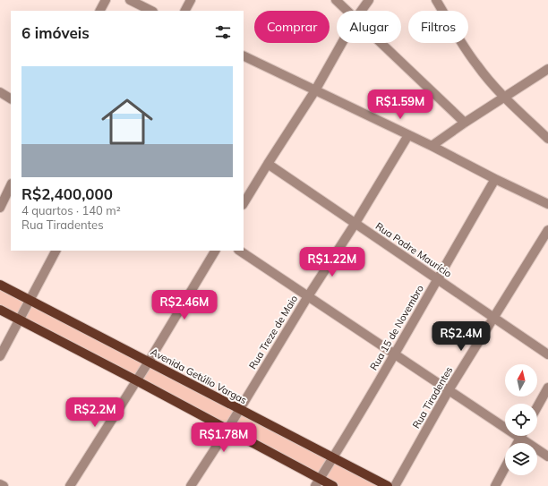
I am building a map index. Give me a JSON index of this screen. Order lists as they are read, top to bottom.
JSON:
{
  "streets": {
    "main road": ["Avenida Getúlio Vargas"],
    "street": [
      "Rua Padre Maurício",
      "Rua 15 de Novembro",
      "Rua Treze de Maio",
      "Rua Tiradentes"
    ]
  },
  "crossings": [
    ["Rua Padre Maurício", "Rua 15 de Novembro"],
    ["Rua Padre Maurício", "Rua Treze de Maio"],
    ["Rua Padre Maurício", "Rua Tiradentes"],
    ["Rua 15 de Novembro", "Avenida Getúlio Vargas"],
    ["Rua Treze de Maio", "Avenida Getúlio Vargas"]
  ],
  "north": "top",
  "page": {
    "chip": ["Comprar", "Alugar", "Filtros"],
    "heading": "6 imóveis",
    "list": [
      {
        "name": "R$2,400,000",
        "note": "4 quartos · 140 m² · Rua Tiradentes"
      }
    ],
    "price": [
      "R$1.59M",
      "R$1.22M",
      "R$2.46M",
      "R$2.4M",
      "R$2.2M",
      "R$1.78M"
    ]
  }
}
